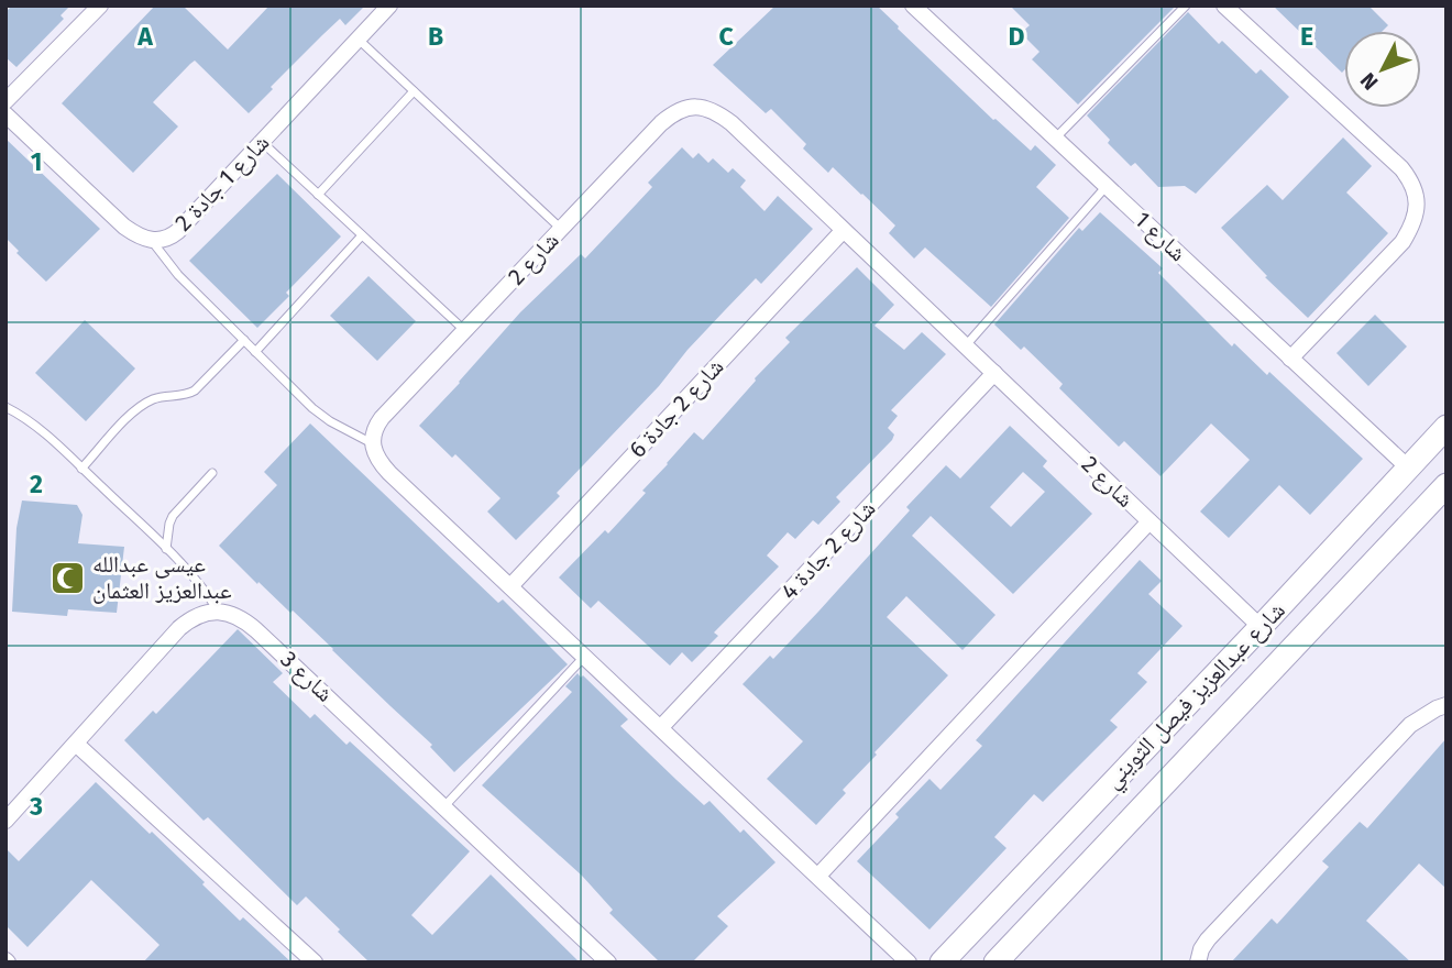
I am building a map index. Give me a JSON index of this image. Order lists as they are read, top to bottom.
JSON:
{
  "streets": {
    "street": [
      "شارع 1 جادة 2",
      "شارع 1",
      "شارع 2",
      "شارع 2 جادة 6",
      "شارع 2 جادة 4",
      "شارع 3",
      "شارع عبدالعزيز فيصل الثويني"
    ]
  },
  "crossings": [
    ["شارع 1", "شارع عبدالعزيز فيصل الثويني"],
    ["شارع 2", "شارع 2 جادة 6"],
    ["شارع 2", "شارع 2 جادة 4"],
    ["شارع 2", "شارع عبدالعزيز فيصل الثويني"]
  ],
  "places": {
    "mosque": ["عيسى عبدالله عبدالعزيز العثمان"]
  },
  "north": "bottom left",
  "grid": {
    "columns": [
      "A",
      "B",
      "C",
      "D",
      "E"
    ],
    "rows": ["1", "2", "3"]
  }
}
